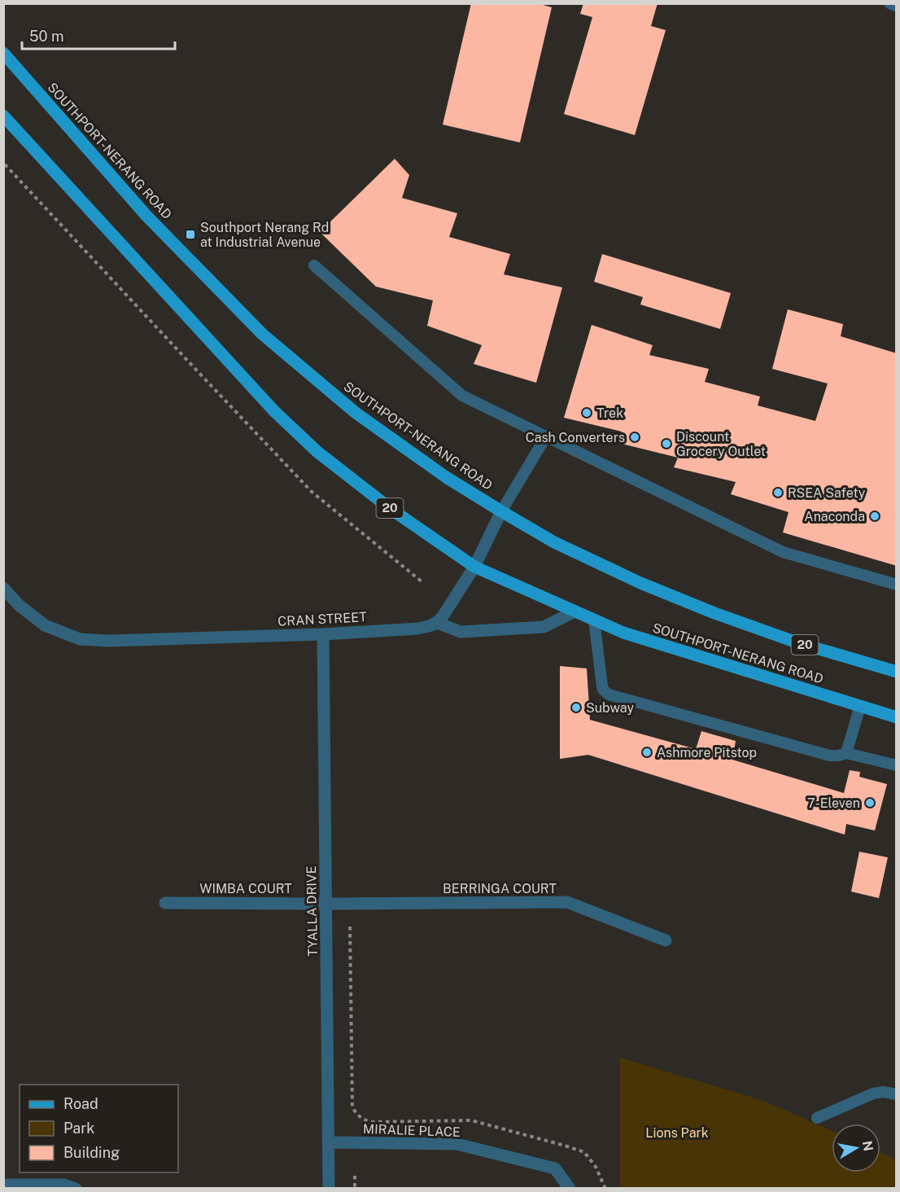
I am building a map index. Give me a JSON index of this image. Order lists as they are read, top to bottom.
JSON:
{
  "streets": {
    "main road": ["SOUTHPORT-NERANG ROAD", "20"],
    "street": [
      "CRAN STREET",
      "WIMBA COURT",
      "BERRINGA COURT",
      "TYALLA DRIVE",
      "MIRALIE PLACE"
    ]
  },
  "crossings": [
    ["CRAN STREET", "TYALLA DRIVE"],
    ["WIMBA COURT", "BERRINGA COURT"],
    ["WIMBA COURT", "TYALLA DRIVE"],
    ["BERRINGA COURT", "TYALLA DRIVE"],
    ["TYALLA DRIVE", "MIRALIE PLACE"]
  ],
  "parks": ["Lions Park"],
  "places": {
    "transit": ["Southport Nerang Rd at Industrial Avenue"],
    "other": [
      "Trek",
      "Cash Converters",
      "Discount Grocery Outlet",
      "RSEA Safety",
      "Anaconda",
      "Subway",
      "Ashmore Pitstop",
      "7-Eleven"
    ]
  },
  "legend": ["Road", "Park", "Building"],
  "scale_bar": "50 m",
  "north": "right"
}
